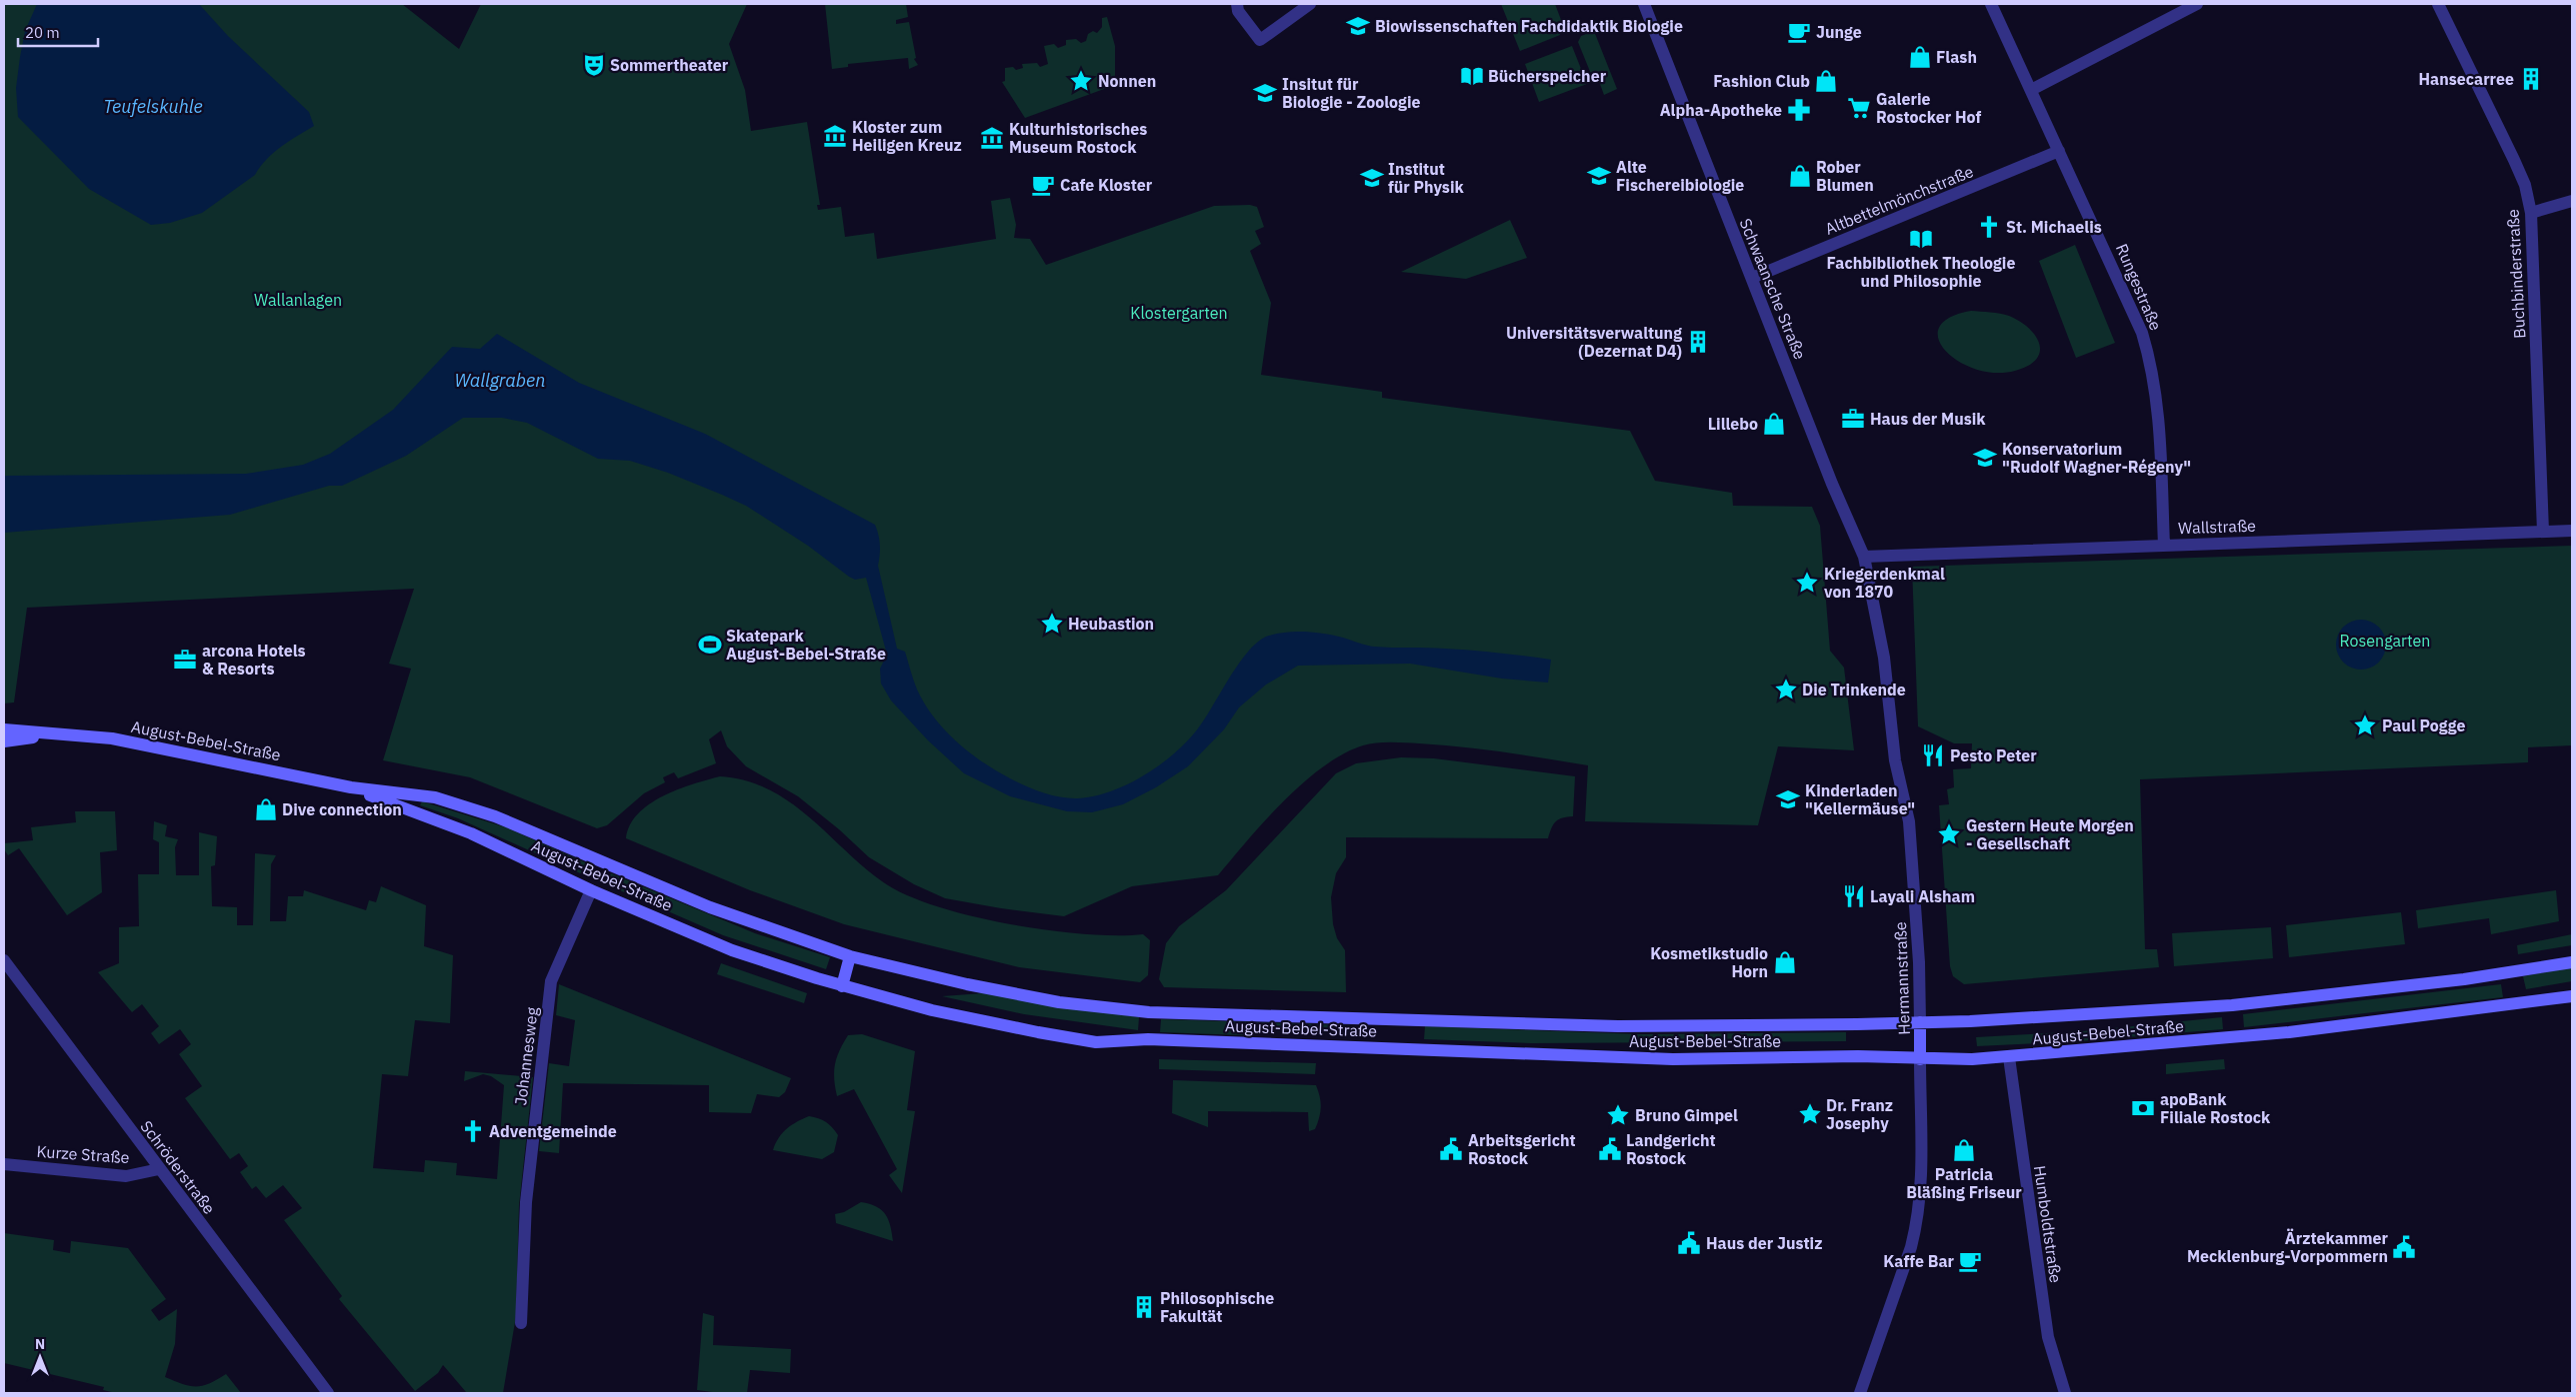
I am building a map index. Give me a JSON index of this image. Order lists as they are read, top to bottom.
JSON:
{
  "streets": {
    "main road": ["August-Bebel-Straße", "Hermannstraße"],
    "street": [
      "Altbettelmönchstraße",
      "Buchbinderstraße",
      "Rungestraße",
      "Schwaansche Straße",
      "Wallstraße",
      "Johannesweg",
      "Kurze Straße",
      "Schröderstraße",
      "Humboldtstraße"
    ]
  },
  "crossings": [
    ["Altbettelmönchstraße", "Rungestraße"],
    ["Altbettelmönchstraße", "Schwaansche Straße"],
    ["Buchbinderstraße", "Wallstraße"],
    ["Rungestraße", "Wallstraße"],
    ["Schwaansche Straße", "Wallstraße"],
    ["Schwaansche Straße", "Hermannstraße"],
    ["Wallstraße", "Hermannstraße"],
    ["August-Bebel-Straße", "Hermannstraße"],
    ["August-Bebel-Straße", "Johannesweg"],
    ["August-Bebel-Straße", "Humboldtstraße"],
    ["Kurze Straße", "Schröderstraße"]
  ],
  "water": ["Teufelskuhle", "Wallgraben"],
  "parks": ["Wallanlagen", "Klostergarten", "Rosengarten"],
  "places": {
    "school or university": [
      "Biowissenschaften Fachdidaktik Biologie",
      "Insitut für Biologie - Zoologie",
      "Alte Fischereibiologie",
      "Institut für Physik",
      "Konservatorium \"Rudolf Wagner-Régeny\"",
      "Kinderladen \"Kellermäuse\""
    ],
    "cafe": ["Junge", "Cafe Kloster", "Kaffe Bar"],
    "shop": [
      "Flash",
      "Fashion Club",
      "Rober Blumen",
      "Lillebo",
      "Dive connection",
      "Kosmetikstudio Horn",
      "Patricia Bläßing Friseur"
    ],
    "theatre": ["Sommertheater"],
    "library": ["Bücherspeicher", "Fachbibliothek Theologie und Philosophie"],
    "building": ["Hansecarree", "Universitätsverwaltung (Dezernat D4)", "Philosophische Fakultät"],
    "place": [
      "Nonnen",
      "Kriegerdenkmal von 1870",
      "Heubastion",
      "Die Trinkende",
      "Paul Pogge",
      "Gestern Heute Morgen - Gesellschaft",
      "Dr. Franz Josephy",
      "Bruno Gimpel"
    ],
    "supermarket": ["Galerie Rostocker Hof"],
    "pharmacy": ["Alpha-Apotheke"],
    "museum": ["Kloster zum Heiligen Kreuz", "Kulturhistorisches Museum Rostock"],
    "church": ["St. Michaelis", "Adventgemeinde"],
    "office": ["Haus der Musik", "arcona Hotels & Resorts"],
    "sports": ["Skatepark August-Bebel-Straße"],
    "restaurant": ["Pesto Peter", "Layali Alsham"],
    "bank": ["apoBank Filiale Rostock"],
    "public building": [
      "Arbeitsgericht Rostock",
      "Landgericht Rostock",
      "Haus der Justiz",
      "Ärztekammer Mecklenburg-Vorpommern"
    ]
  },
  "scale_bar": "20 m",
  "north": "top"
}
